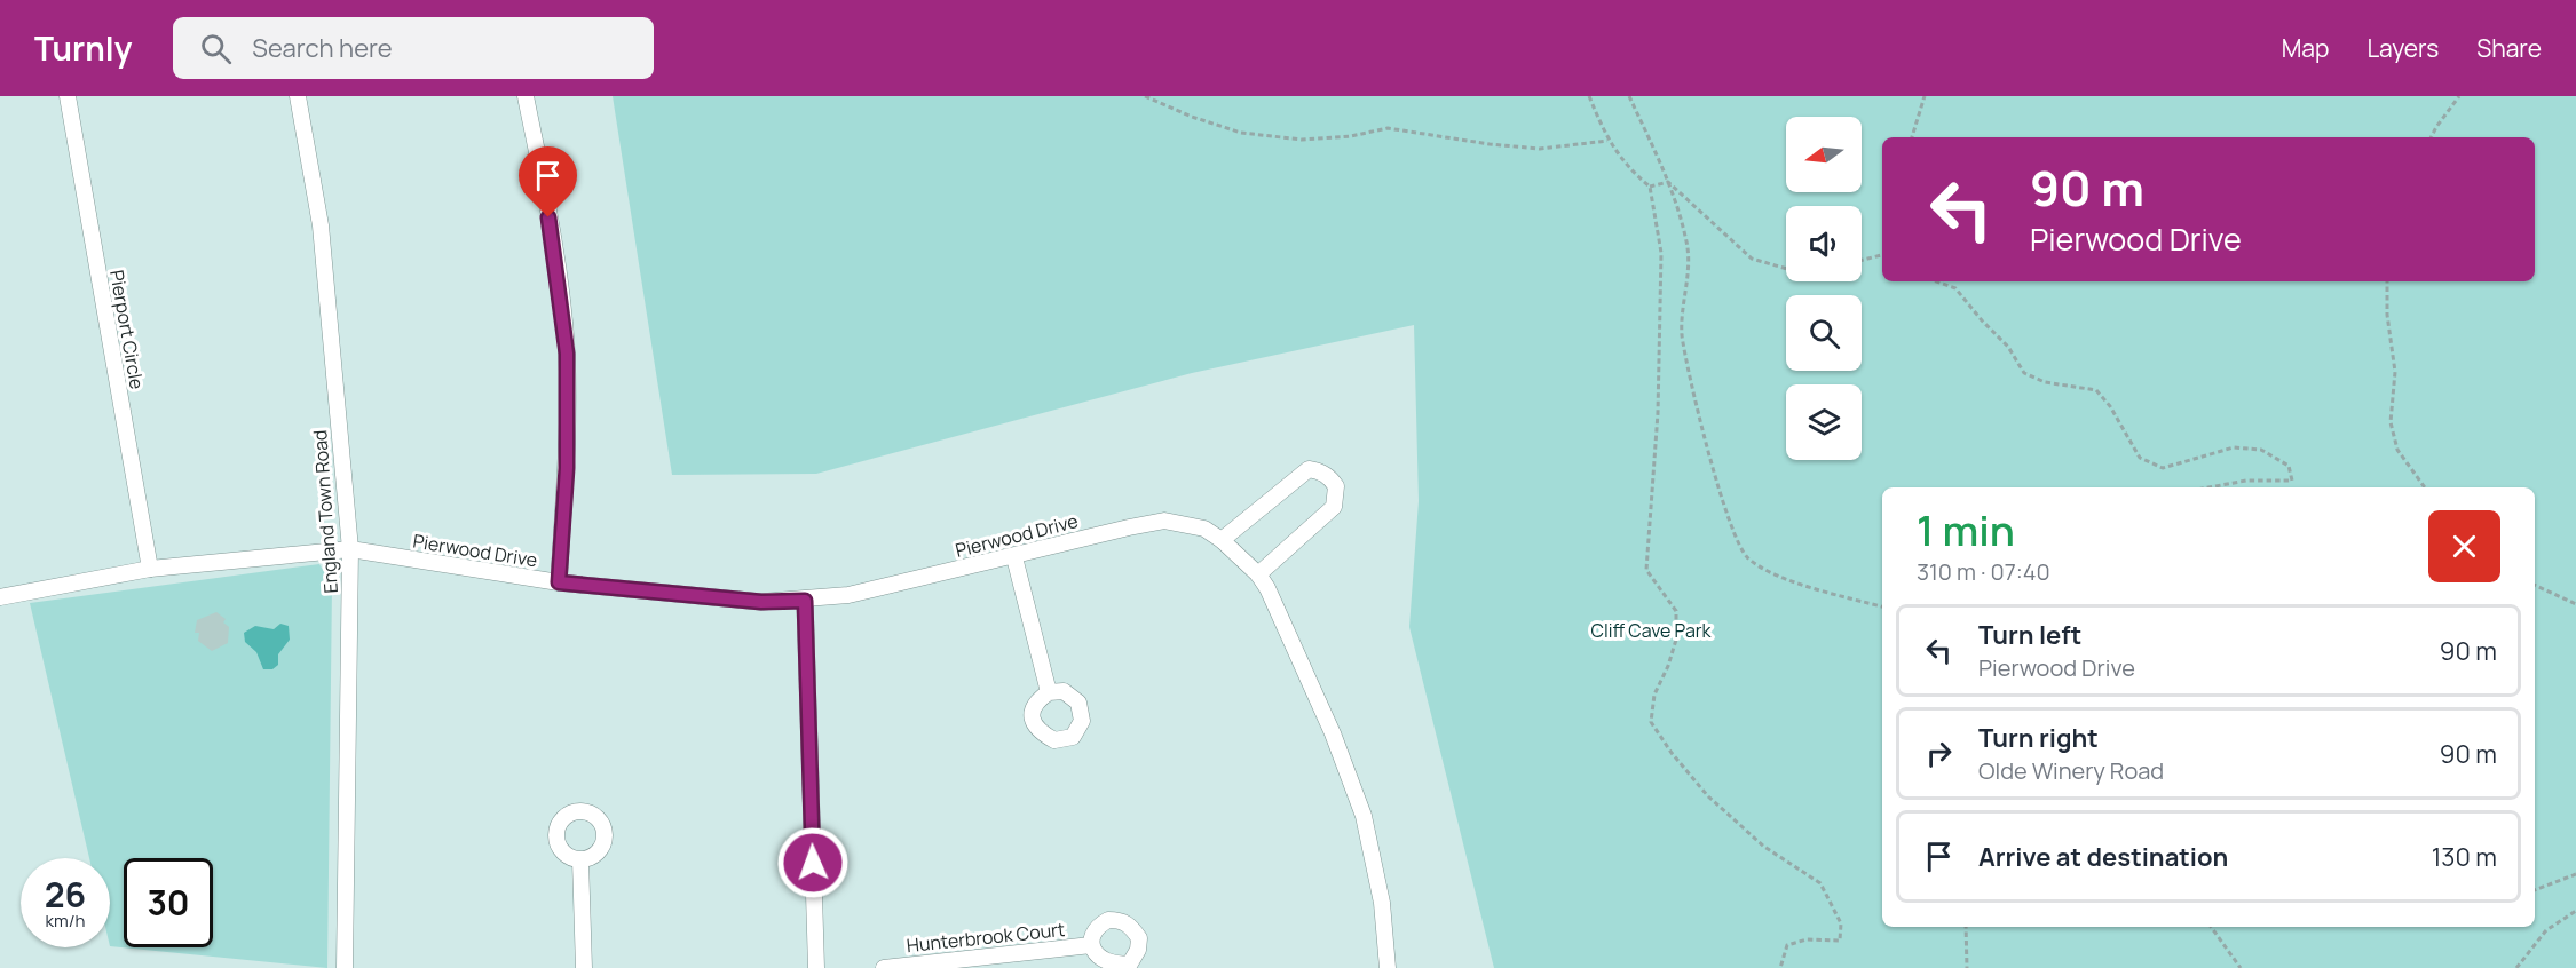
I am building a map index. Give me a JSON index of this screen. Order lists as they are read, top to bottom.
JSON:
{
  "streets": {
    "street": [
      "Pierport Circle",
      "England Town Road",
      "Pierwood Drive",
      "Hunterbrook Court"
    ]
  },
  "crossings": [
    ["Pierport Circle", "Pierwood Drive"],
    ["England Town Road", "Pierwood Drive"]
  ],
  "parks": ["Cliff Cave Park"],
  "north": "left",
  "page": {
    "header": "Turnly",
    "search": "Search here",
    "nav": ["Map", "Layers", "Share"],
    "turn": ["90 m", "Pierwood Drive"],
    "heading": ["1 min", "310 m · 07:40"],
    "list": [
      {
        "name": "Turn left",
        "note": "Pierwood Drive",
        "value": "90 m"
      },
      {
        "name": "Turn right",
        "note": "Olde Winery Road",
        "value": "90 m"
      },
      {
        "name": "Arrive at destination",
        "value": "130 m"
      }
    ],
    "speed": "26 km/h",
    "limit": "30"
  }
}
